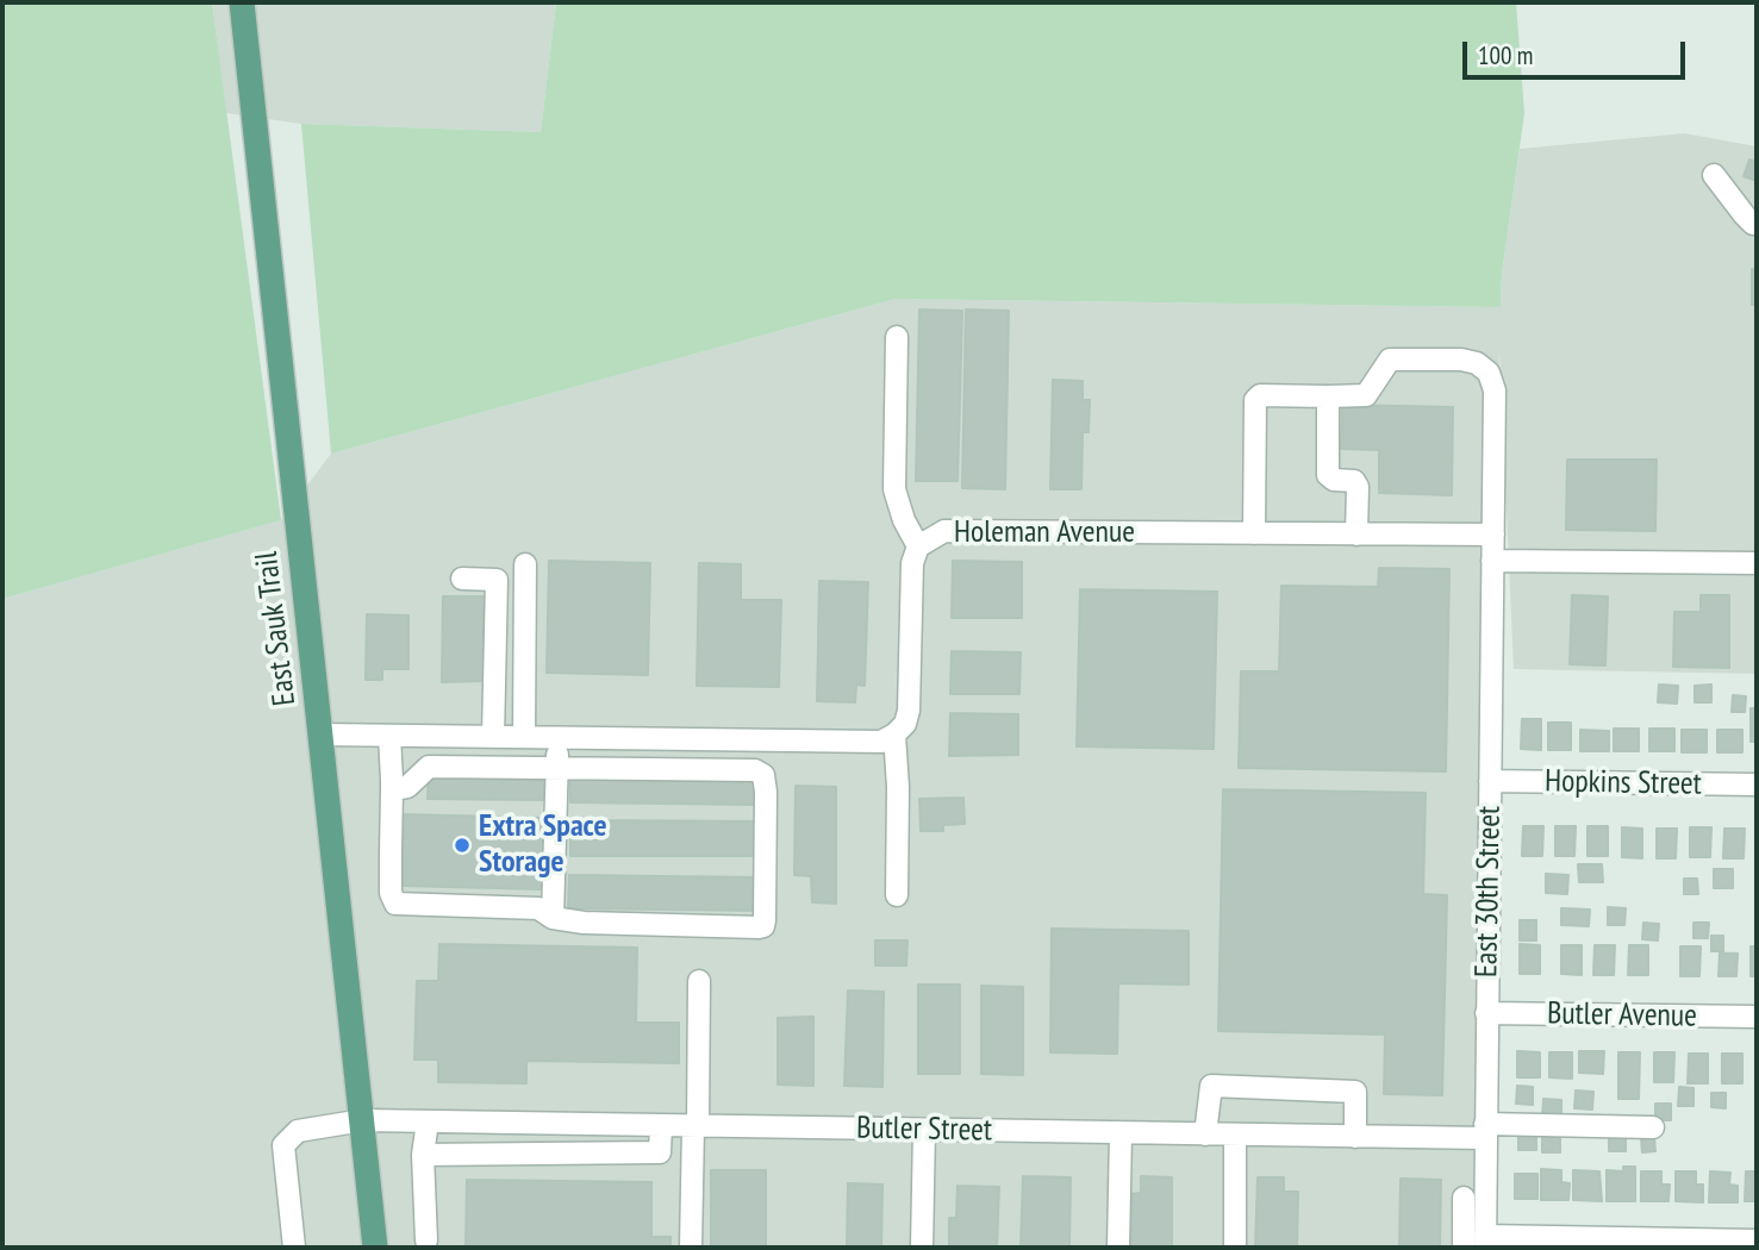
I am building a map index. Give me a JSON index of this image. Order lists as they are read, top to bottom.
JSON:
{
  "streets": {
    "main road": ["East Sauk Trail"],
    "street": [
      "Holeman Avenue",
      "Hopkins Street",
      "East 30th Street",
      "Butler Avenue",
      "Butler Street"
    ]
  },
  "crossings": [
    ["Holeman Avenue", "East 30th Street"],
    ["East Sauk Trail", "Butler Street"],
    ["Hopkins Street", "East 30th Street"],
    ["East 30th Street", "Butler Avenue"],
    ["East 30th Street", "Butler Street"]
  ],
  "places": ["Extra Space Storage"],
  "scale_bar": "100 m"
}
